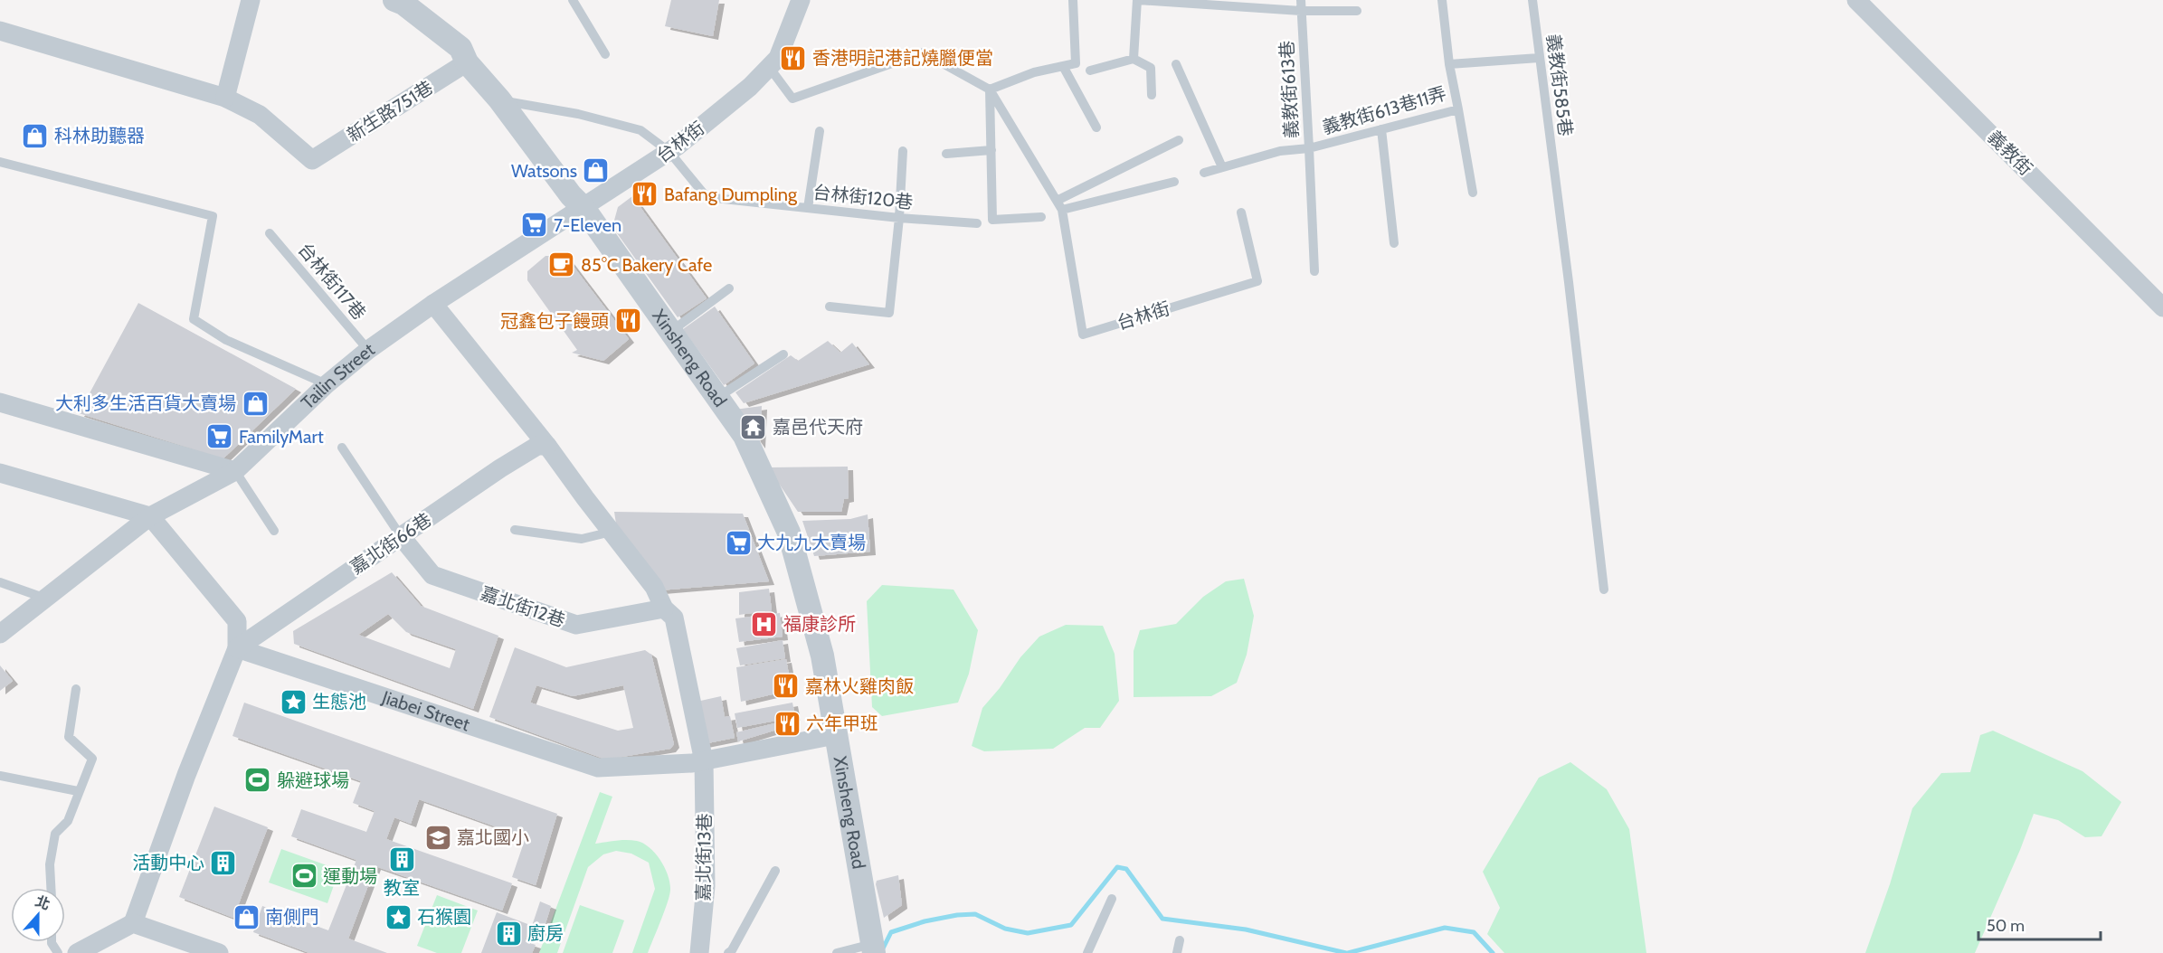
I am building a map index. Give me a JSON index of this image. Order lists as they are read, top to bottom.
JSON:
{
  "streets": {
    "street": [
      "新生路751巷",
      "台林街",
      "義教街",
      "Xinsheng Road",
      "Tailin Street",
      "嘉北街66巷",
      "嘉北街12巷",
      "Jiabei Street",
      "嘉北街13巷"
    ],
    "lane": [
      "義教街585巷",
      "義教街613巷",
      "義教街613巷11弄",
      "台林街120巷",
      "台林街117巷"
    ]
  },
  "crossings": [
    ["義教街613巷", "義教街613巷11弄"],
    ["新生路751巷", "Xinsheng Road"],
    ["台林街", "台林街120巷"],
    ["台林街", "Xinsheng Road"],
    ["台林街", "Tailin Street"],
    ["台林街120巷", "Xinsheng Road"],
    ["台林街117巷", "Tailin Street"],
    ["Xinsheng Road", "Tailin Street"],
    ["Xinsheng Road", "Jiabei Street"],
    ["嘉北街66巷", "嘉北街12巷"],
    ["嘉北街66巷", "Jiabei Street"],
    ["Jiabei Street", "嘉北街13巷"]
  ],
  "places": {
    "restaurant": [
      "香港明記港記燒臘便當",
      "Bafang Dumpling",
      "冠鑫包子饅頭",
      "嘉林火雞肉飯",
      "六年甲班"
    ],
    "shop": [
      "科林助聽器",
      "Watsons",
      "大利多生活百貨大賣場",
      "南側門"
    ],
    "supermarket": ["7-Eleven", "FamilyMart", "大九九大賣場"],
    "cafe": ["85°C Bakery Cafe"],
    "temple": ["嘉邑代天府"],
    "hospital": ["福康診所"],
    "place": ["生態池", "石猴園"],
    "sports": ["躲避球場", "運動場"],
    "school or university": ["嘉北國小"],
    "building": ["教室", "活動中心", "廚房"]
  },
  "scale_bar": "50 m",
  "north": "top"
}
